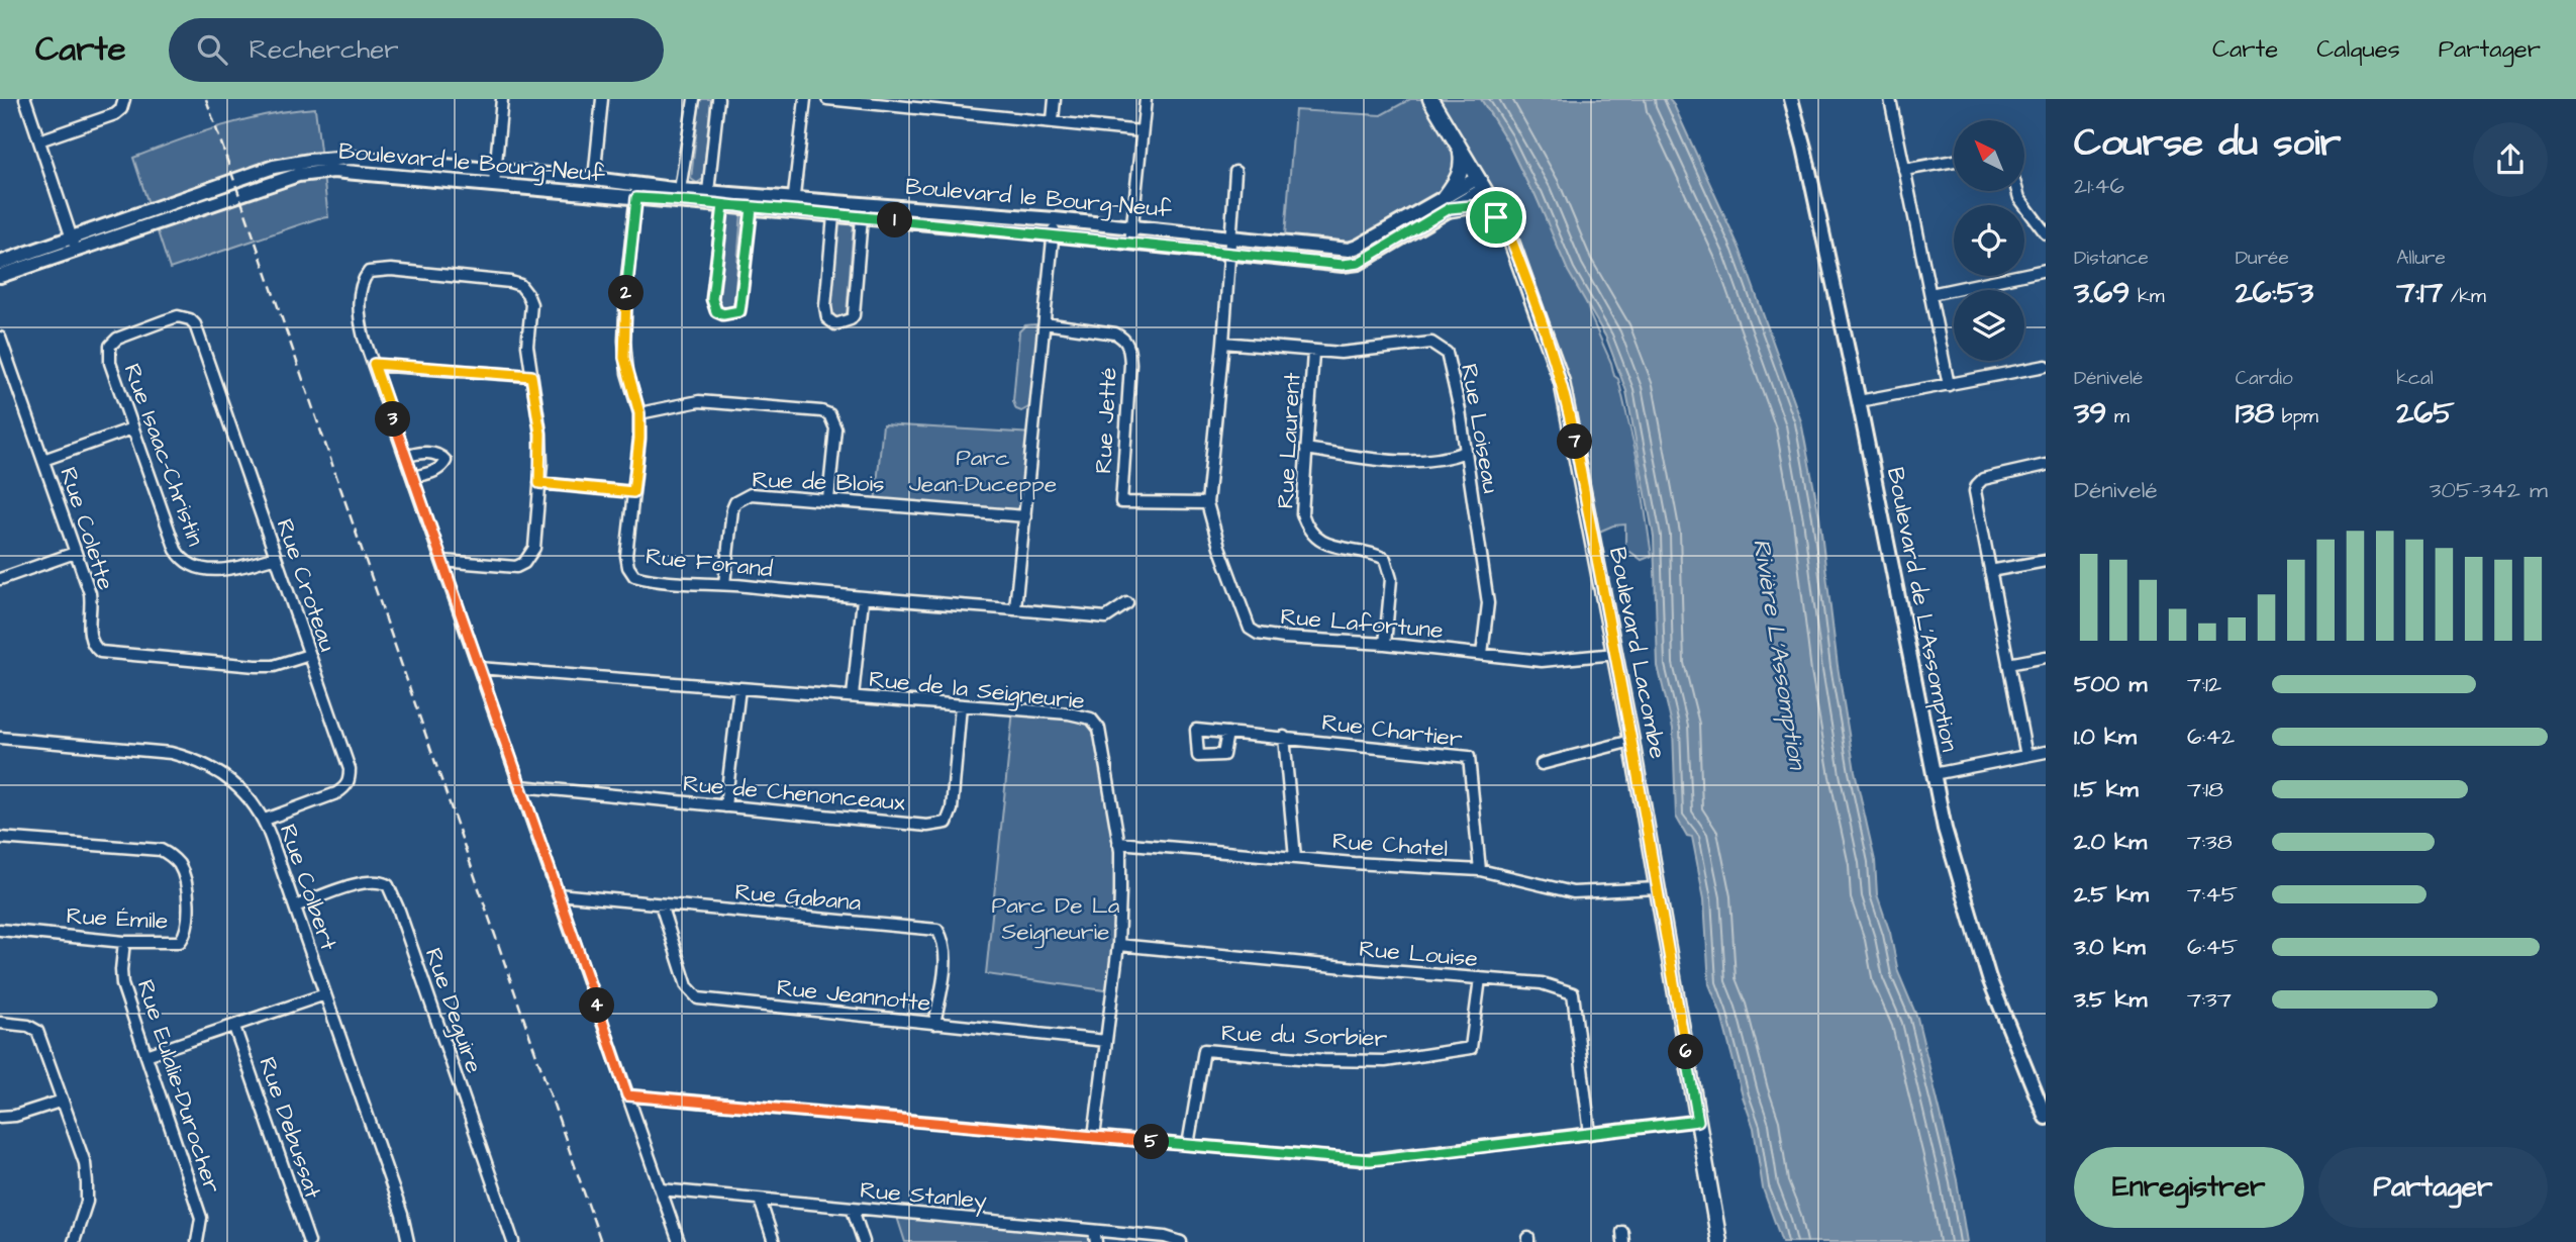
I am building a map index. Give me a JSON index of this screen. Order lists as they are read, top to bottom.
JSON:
{
  "streets": {
    "main road": ["Boulevard Lacombe"],
    "street": [
      "Boulevard le Bourg-Neuf",
      "Rue Jetté",
      "Rue Loiseau",
      "Rue Laurent",
      "Rue Isaac-Christin",
      "Rue de Blois",
      "Rue Colette",
      "Rue Forand",
      "Rue Croteau",
      "Boulevard de L'Assomption",
      "Rue Lafortune",
      "Rue de la Seigneurie",
      "Rue Chartier",
      "Rue de Chenonceaux",
      "Rue Chatel",
      "Rue Colbert",
      "Rue Gabana",
      "Rue Émile",
      "Rue Louise",
      "Rue Jeannotte",
      "Rue Deguire",
      "Rue du Sorbier",
      "Rue Eulalie-Durocher",
      "Rue Debussat",
      "Rue Stanley"
    ]
  },
  "crossings": [
    ["Boulevard le Bourg-Neuf", "Rue Forand"],
    ["Boulevard le Bourg-Neuf", "Rue Lafortune"],
    ["Boulevard le Bourg-Neuf", "Boulevard Lacombe"],
    ["Rue Jetté", "Rue Lafortune"],
    ["Rue Loiseau", "Rue Laurent"],
    ["Rue Loiseau", "Rue Lafortune"],
    ["Rue Laurent", "Rue Lafortune"],
    ["Rue Isaac-Christin", "Rue Croteau"],
    ["Rue de Blois", "Rue Forand"],
    ["Rue Colette", "Rue Croteau"],
    ["Rue Croteau", "Rue Colbert"],
    ["Rue Lafortune", "Boulevard Lacombe"],
    ["Boulevard Lacombe", "Rue Chatel"],
    ["Rue de la Seigneurie", "Rue de Chenonceaux"],
    ["Rue de la Seigneurie", "Rue Chatel"],
    ["Rue de la Seigneurie", "Rue Louise"],
    ["Rue de la Seigneurie", "Rue Jeannotte"],
    ["Rue Chartier", "Rue Chatel"],
    ["Rue Colbert", "Rue Deguire"],
    ["Rue Gabana", "Rue Jeannotte"],
    ["Rue Émile", "Rue Eulalie-Durocher"],
    ["Rue Louise", "Rue du Sorbier"]
  ],
  "water": ["Rivière L'Assomption"],
  "parks": ["Parc Jean-Duceppe", "Parc De La Seigneurie"],
  "north": "top left",
  "page": {
    "header": "Carte",
    "search": "Rechercher",
    "nav": ["Carte", "Calques", "Partager"],
    "heading": ["Course du soir", "21:46"],
    "pins": [
      "1",
      "2",
      "3",
      "7",
      "4",
      "6",
      "5"
    ],
    "stats": [
      ["Distance", "3.69 km"],
      ["Durée", "26:53"],
      ["Allure", "7:17 /km"],
      ["Dénivelé", "39 m"],
      ["Cardio", "138 bpm"],
      ["kcal", "265"]
    ],
    "chart": ["Dénivelé", "305–342 m"],
    "list": [
      {
        "name": "500 m",
        "note": "7:12"
      },
      {
        "name": "1.0 km",
        "note": "6:42"
      },
      {
        "name": "1.5 km",
        "note": "7:18"
      },
      {
        "name": "2.0 km",
        "note": "7:38"
      },
      {
        "name": "2.5 km",
        "note": "7:45"
      },
      {
        "name": "3.0 km",
        "note": "6:45"
      },
      {
        "name": "3.5 km",
        "note": "7:37"
      }
    ],
    "buttons": ["Enregistrer", "Partager"]
  }
}
